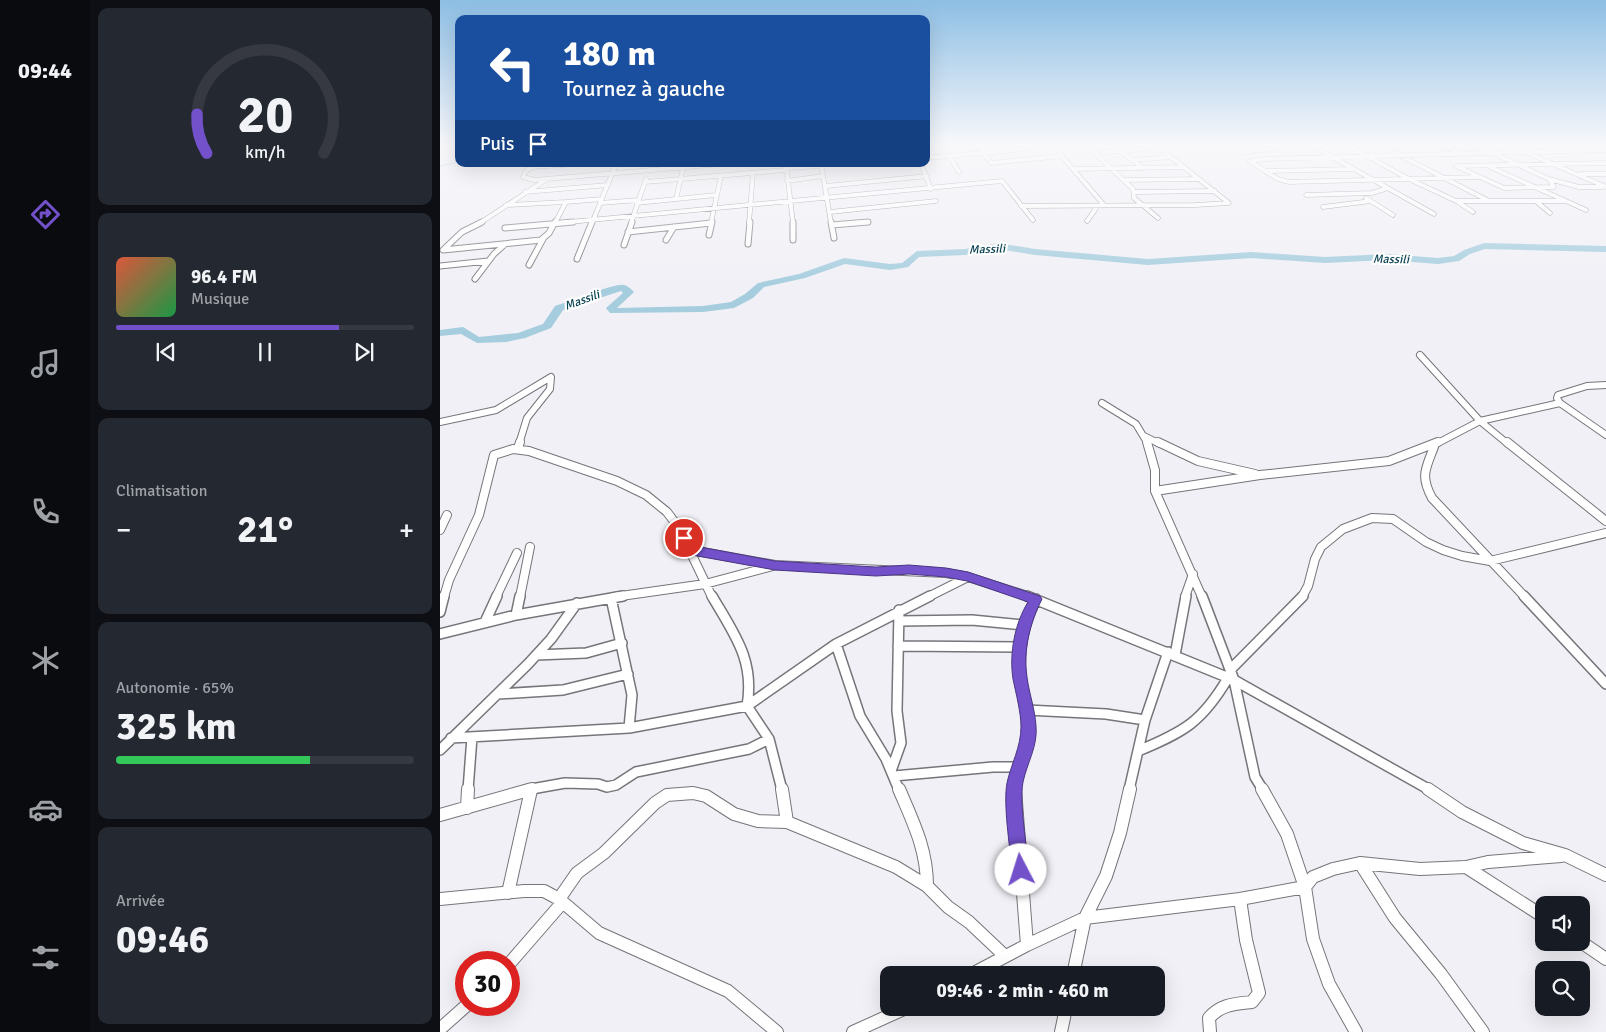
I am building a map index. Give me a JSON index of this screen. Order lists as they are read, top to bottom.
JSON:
{
  "water": ["Massili"],
  "page": {
    "tabs": "09:44",
    "turn": ["180 m", "Tournez à gauche"],
    "then": "Puis",
    "song": ["96.4 FM", "Musique"],
    "tile": [
      "Climatisation",
      ["Autonomie · 65%", "325 km"],
      ["Arrivée", "09:46"]
    ],
    "heat": ["−", "21°", "+"],
    "limit": "30",
    "trip": "09:46 · 2 min · 460 m",
    "gauge": ["20", "km/h"]
  }
}
